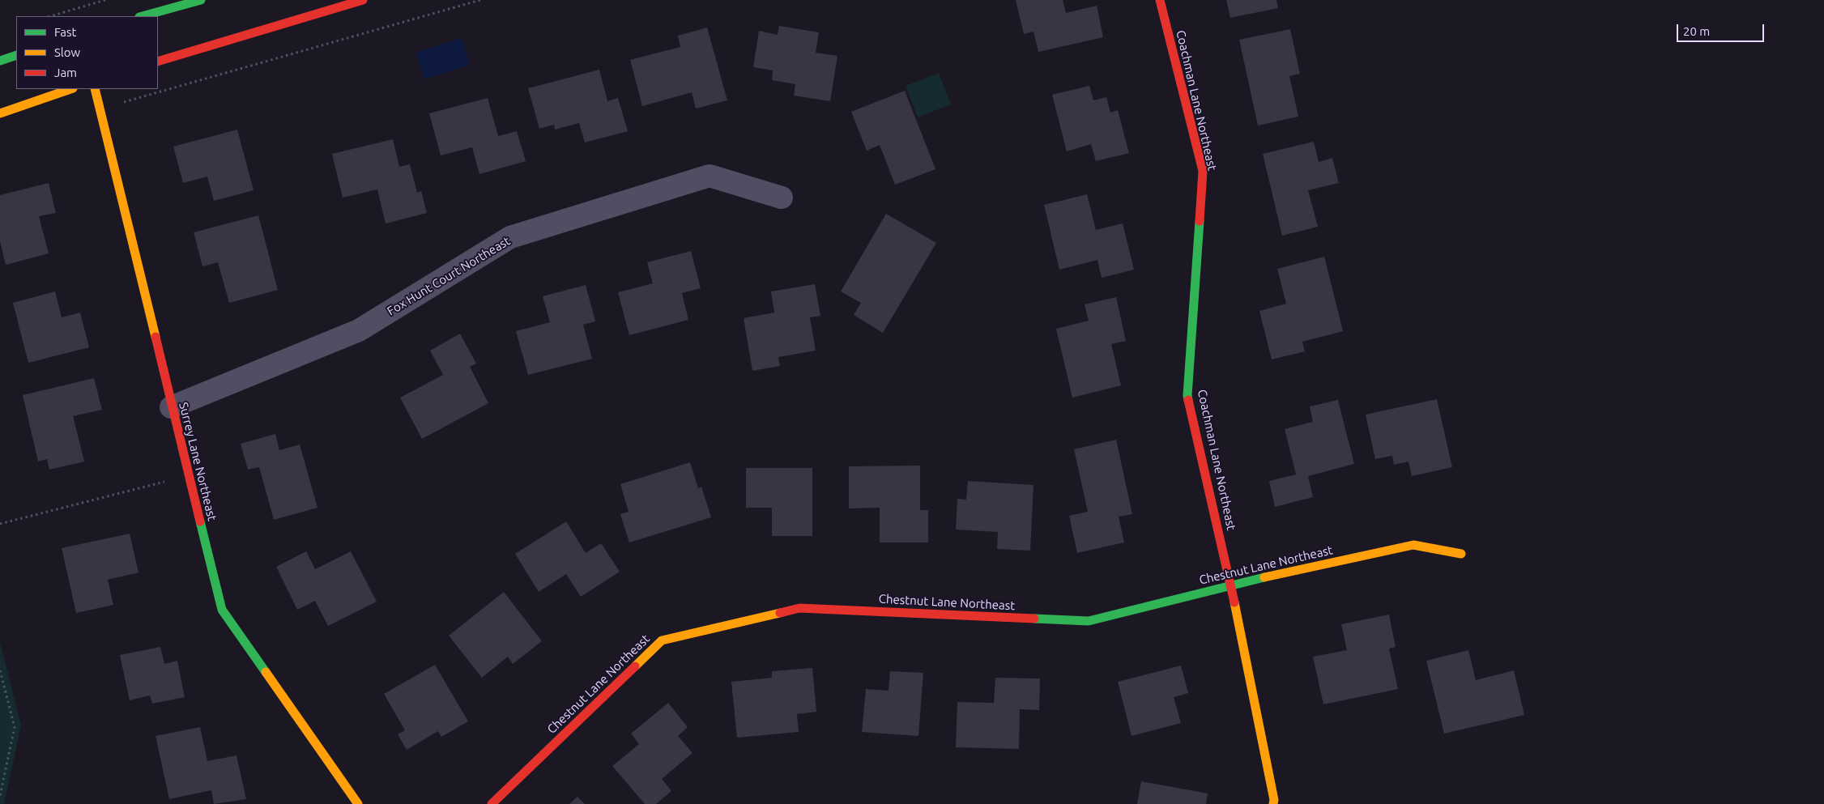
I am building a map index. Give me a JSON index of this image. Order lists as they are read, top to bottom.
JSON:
{
  "streets": {
    "street": [
      "Coachman Lane Northeast",
      "Fox Hunt Court Northeast",
      "Surrey Lane Northeast",
      "Chestnut Lane Northeast"
    ]
  },
  "crossings": [
    ["Coachman Lane Northeast", "Chestnut Lane Northeast"],
    ["Fox Hunt Court Northeast", "Surrey Lane Northeast"]
  ],
  "legend": ["Fast", "Slow", "Jam"],
  "scale_bar": "20 m"
}
